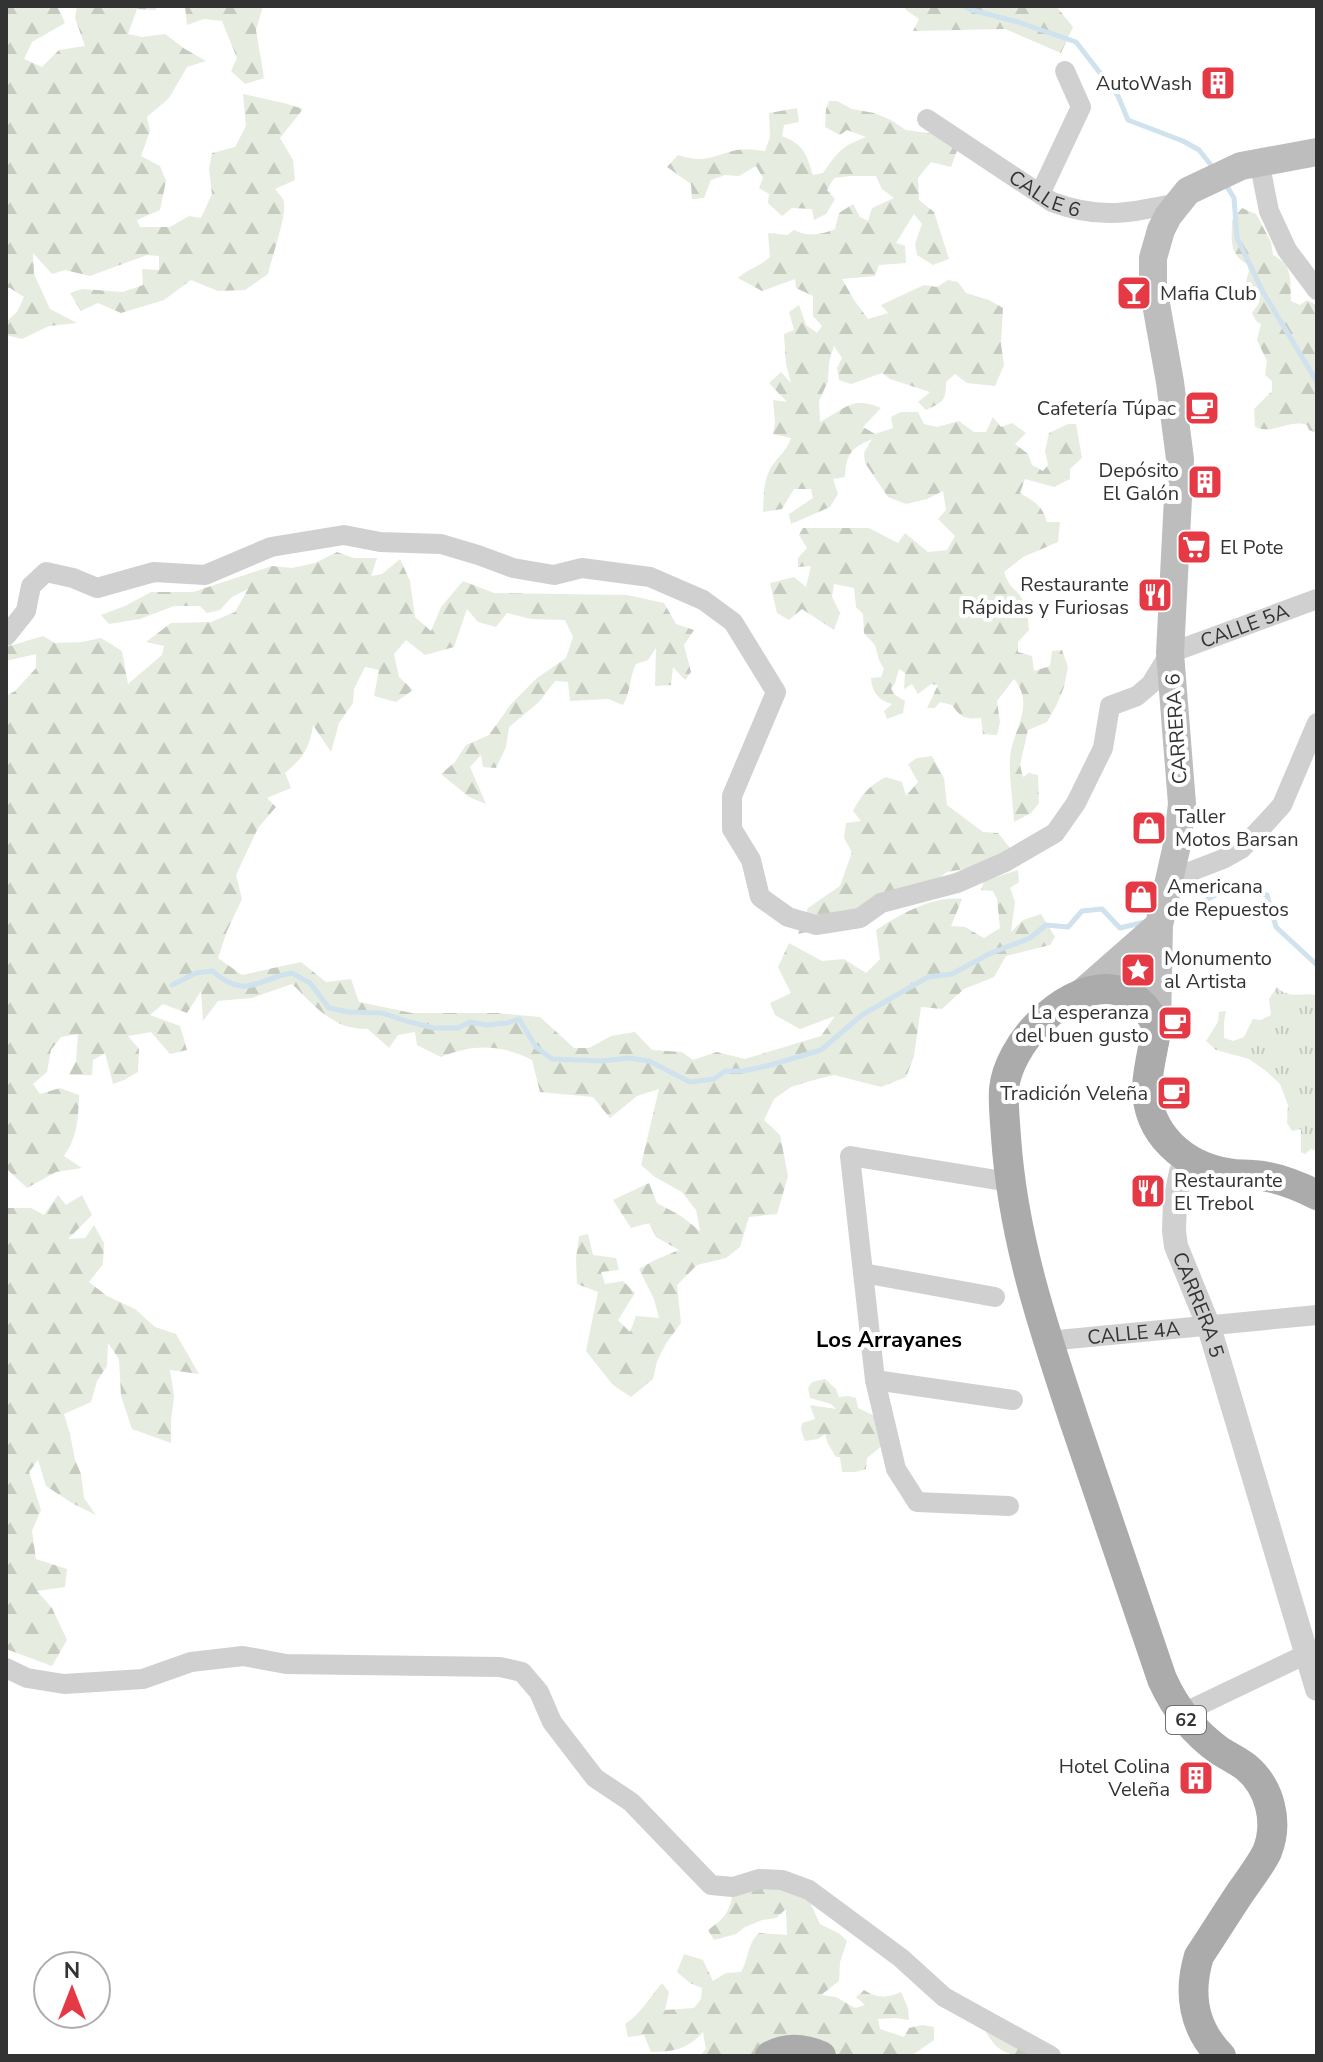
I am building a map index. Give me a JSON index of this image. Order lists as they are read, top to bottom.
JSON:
{
  "streets": {
    "main road": ["CARRERA 6", "62"],
    "street": [
      "CALLE 6",
      "CALLE 5A",
      "CARRERA 5",
      "CALLE 4A"
    ]
  },
  "crossings": [
    ["CALLE 6", "CARRERA 6"],
    ["CALLE 5A", "CARRERA 6"],
    ["CARRERA 5", "CALLE 4A"],
    ["CALLE 4A", "62"]
  ],
  "districts": ["Los Arrayanes"],
  "places": {
    "building": ["AutoWash", "Depósito El Galón", "Hotel Colina Veleña"],
    "bar": ["Mafia Club"],
    "cafe": ["Cafetería Túpac", "La esperanza del buen gusto", "Tradición Veleña"],
    "supermarket": ["El Pote"],
    "restaurant": ["Restaurante Rápidas y Furiosas", "Restaurante El Trebol"],
    "shop": ["Taller Motos Barsan", "Americana de Repuestos"],
    "place": ["Monumento al Artista"]
  },
  "north": "top"
}
